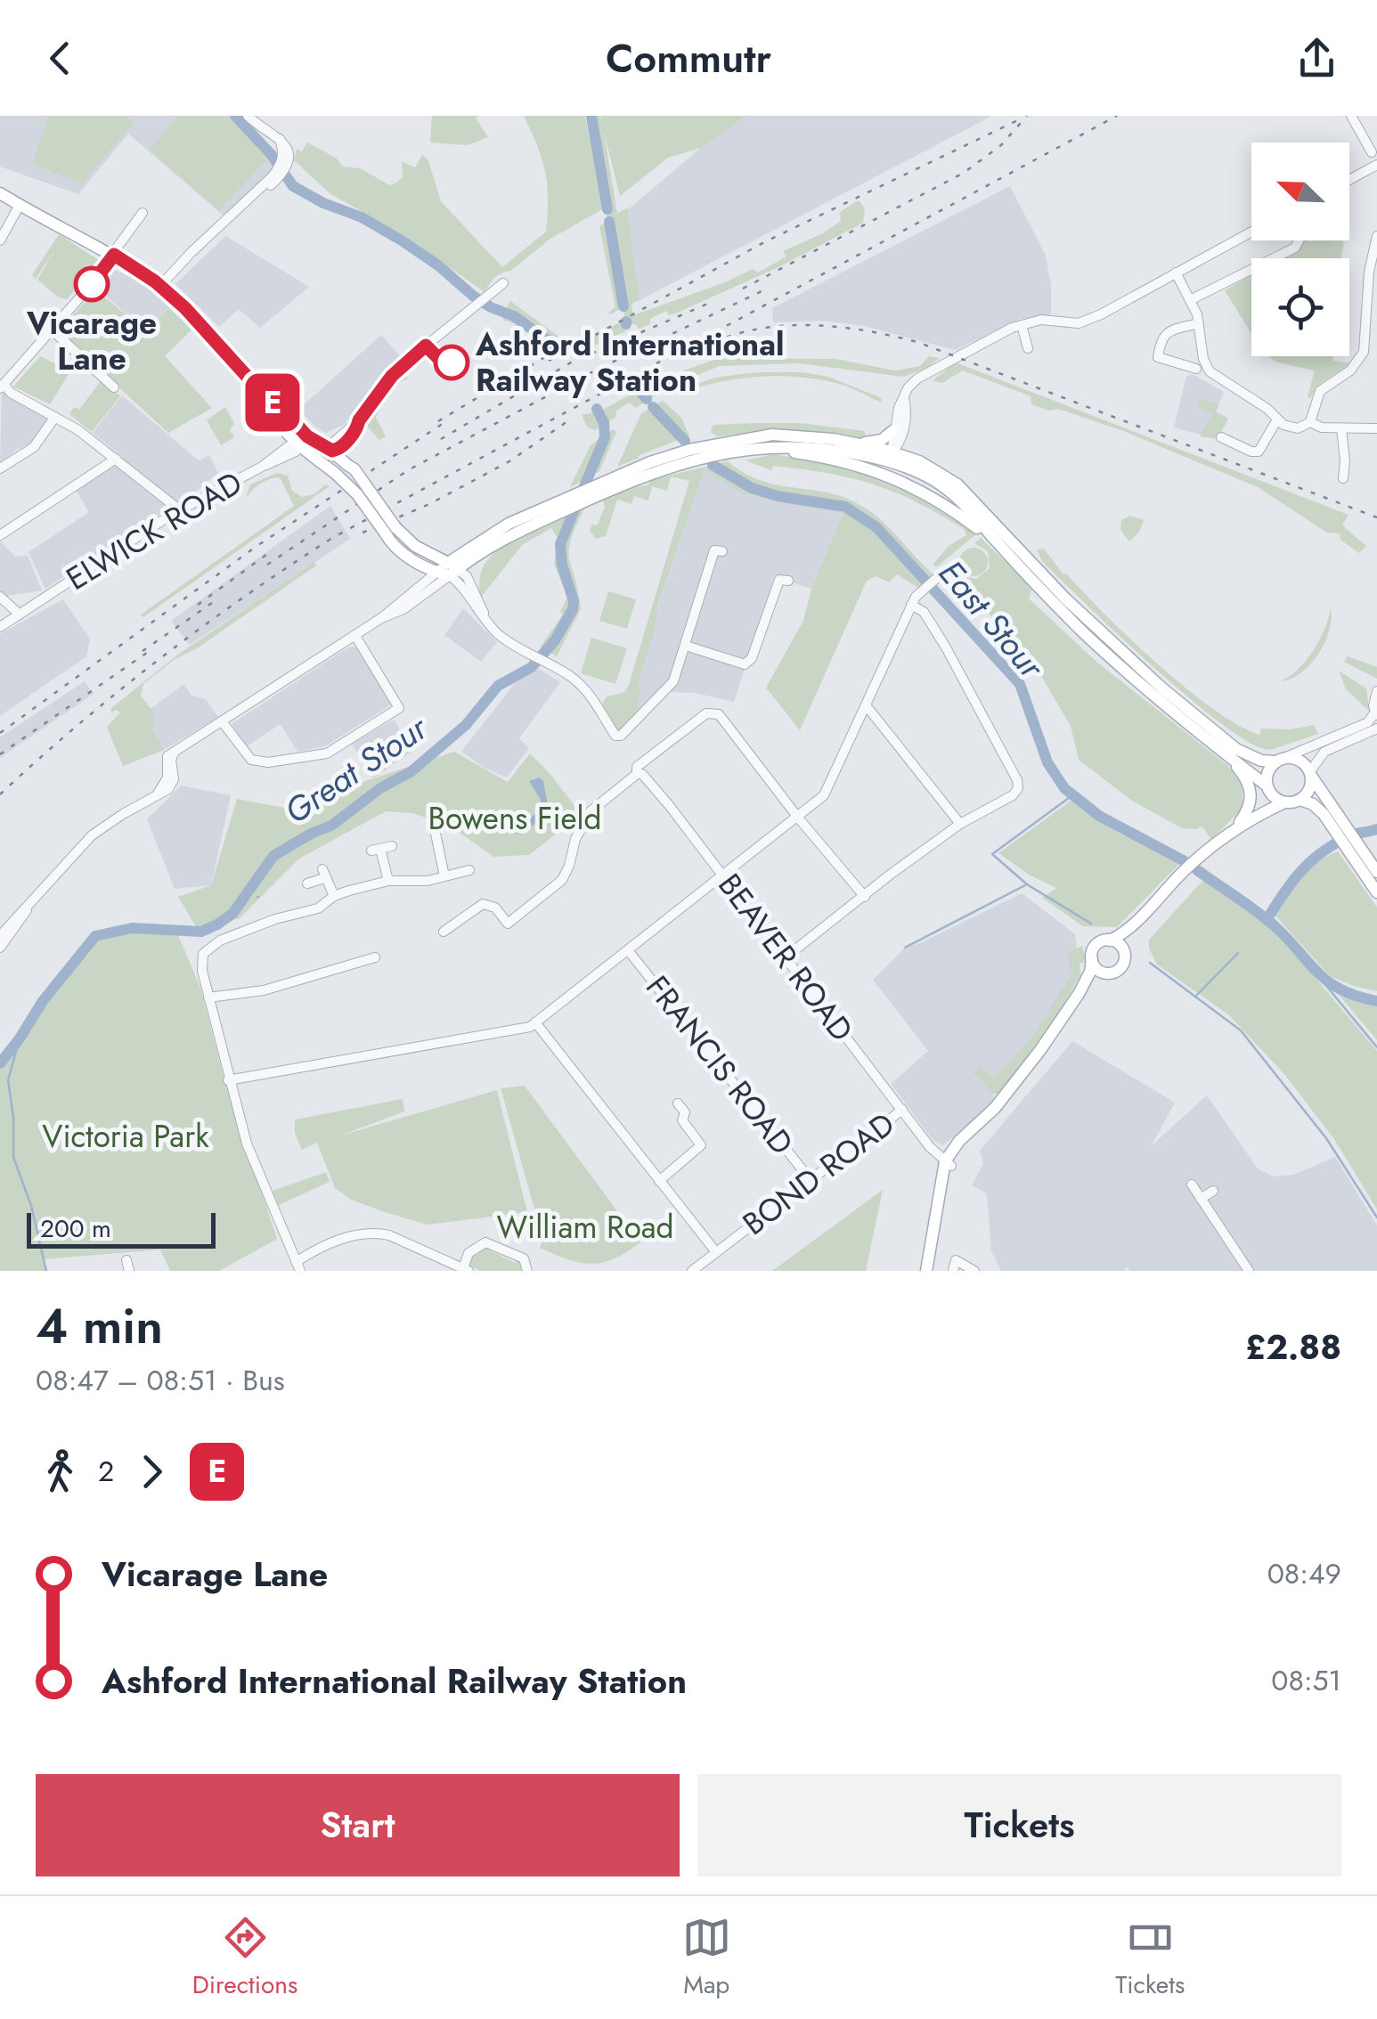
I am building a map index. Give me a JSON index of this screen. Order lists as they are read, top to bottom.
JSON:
{
  "streets": {
    "street": [
      "ELWICK ROAD",
      "BEAVER ROAD",
      "FRANCIS ROAD",
      "BOND ROAD"
    ]
  },
  "crossings": [
    ["BEAVER ROAD", "BOND ROAD"],
    ["FRANCIS ROAD", "BOND ROAD"]
  ],
  "water": ["East Stour", "Great Stour"],
  "parks": ["Bowens Field", "Victoria Park", "William Road"],
  "places": ["Vicarage Lane", "Ashford International Railway Station"],
  "lines": ["bus line E"],
  "scale_bar": "200 m",
  "north": "top left",
  "page": {
    "header": "Commutr",
    "on_map": "E",
    "scale": "200 m",
    "heading": ["4 min", "08:47 – 08:51 · Bus", "£2.88"],
    "legs": ["2", "E"],
    "list": [
      {
        "name": "Vicarage Lane",
        "value": "08:49"
      },
      {
        "name": "Ashford International Railway Station",
        "value": "08:51"
      }
    ],
    "buttons": ["Start", "Tickets"],
    "tabs": ["Directions", "Map", "Tickets"]
  }
}
